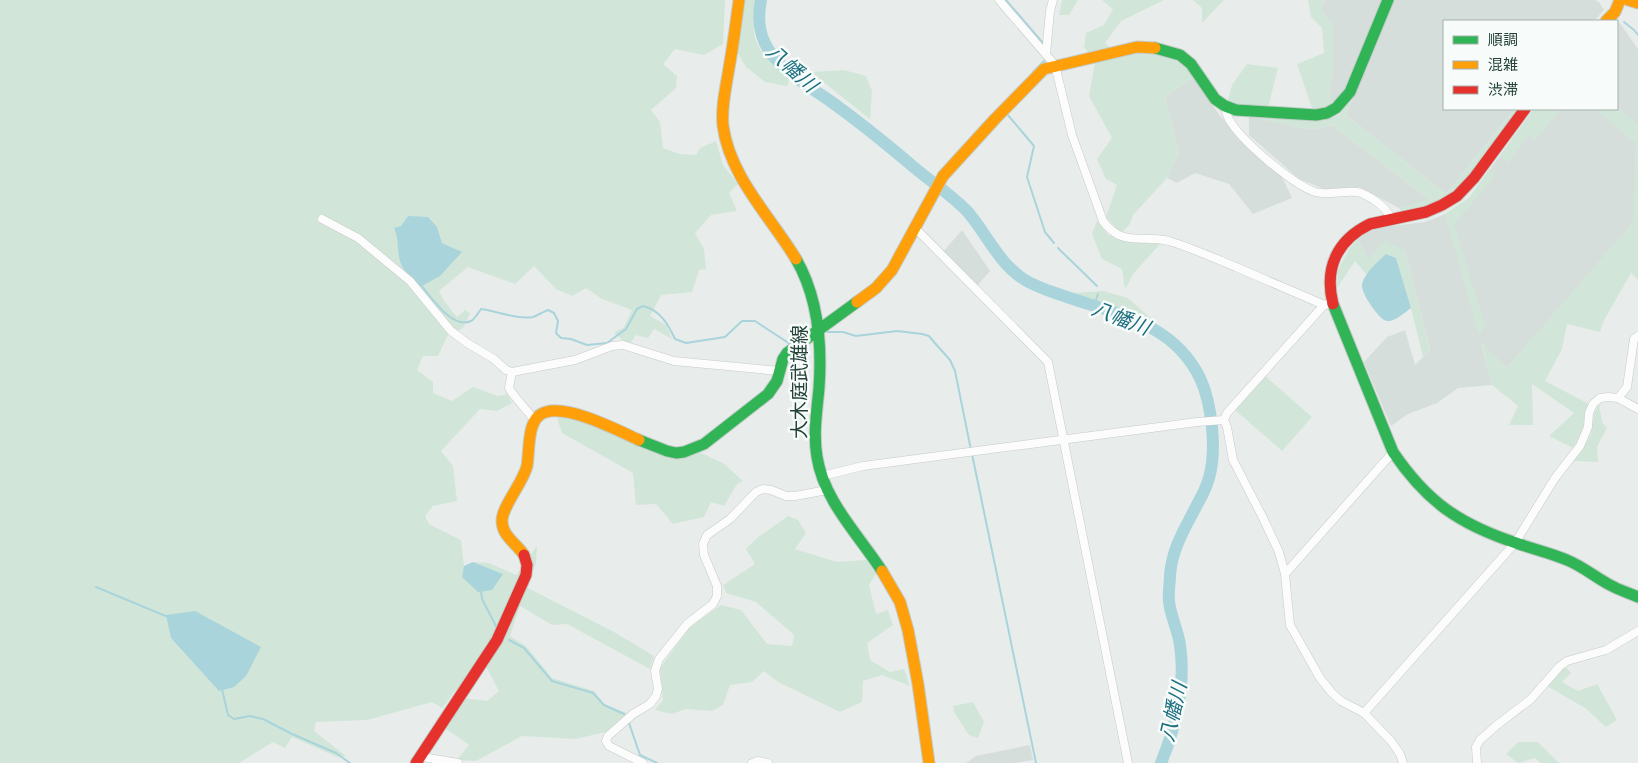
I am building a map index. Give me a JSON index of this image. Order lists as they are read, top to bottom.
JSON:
{
  "streets": {
    "street": ["大木庭武雄線"]
  },
  "water": ["八幡川"],
  "legend": ["順調", "混雑", "渋滞"]
}
